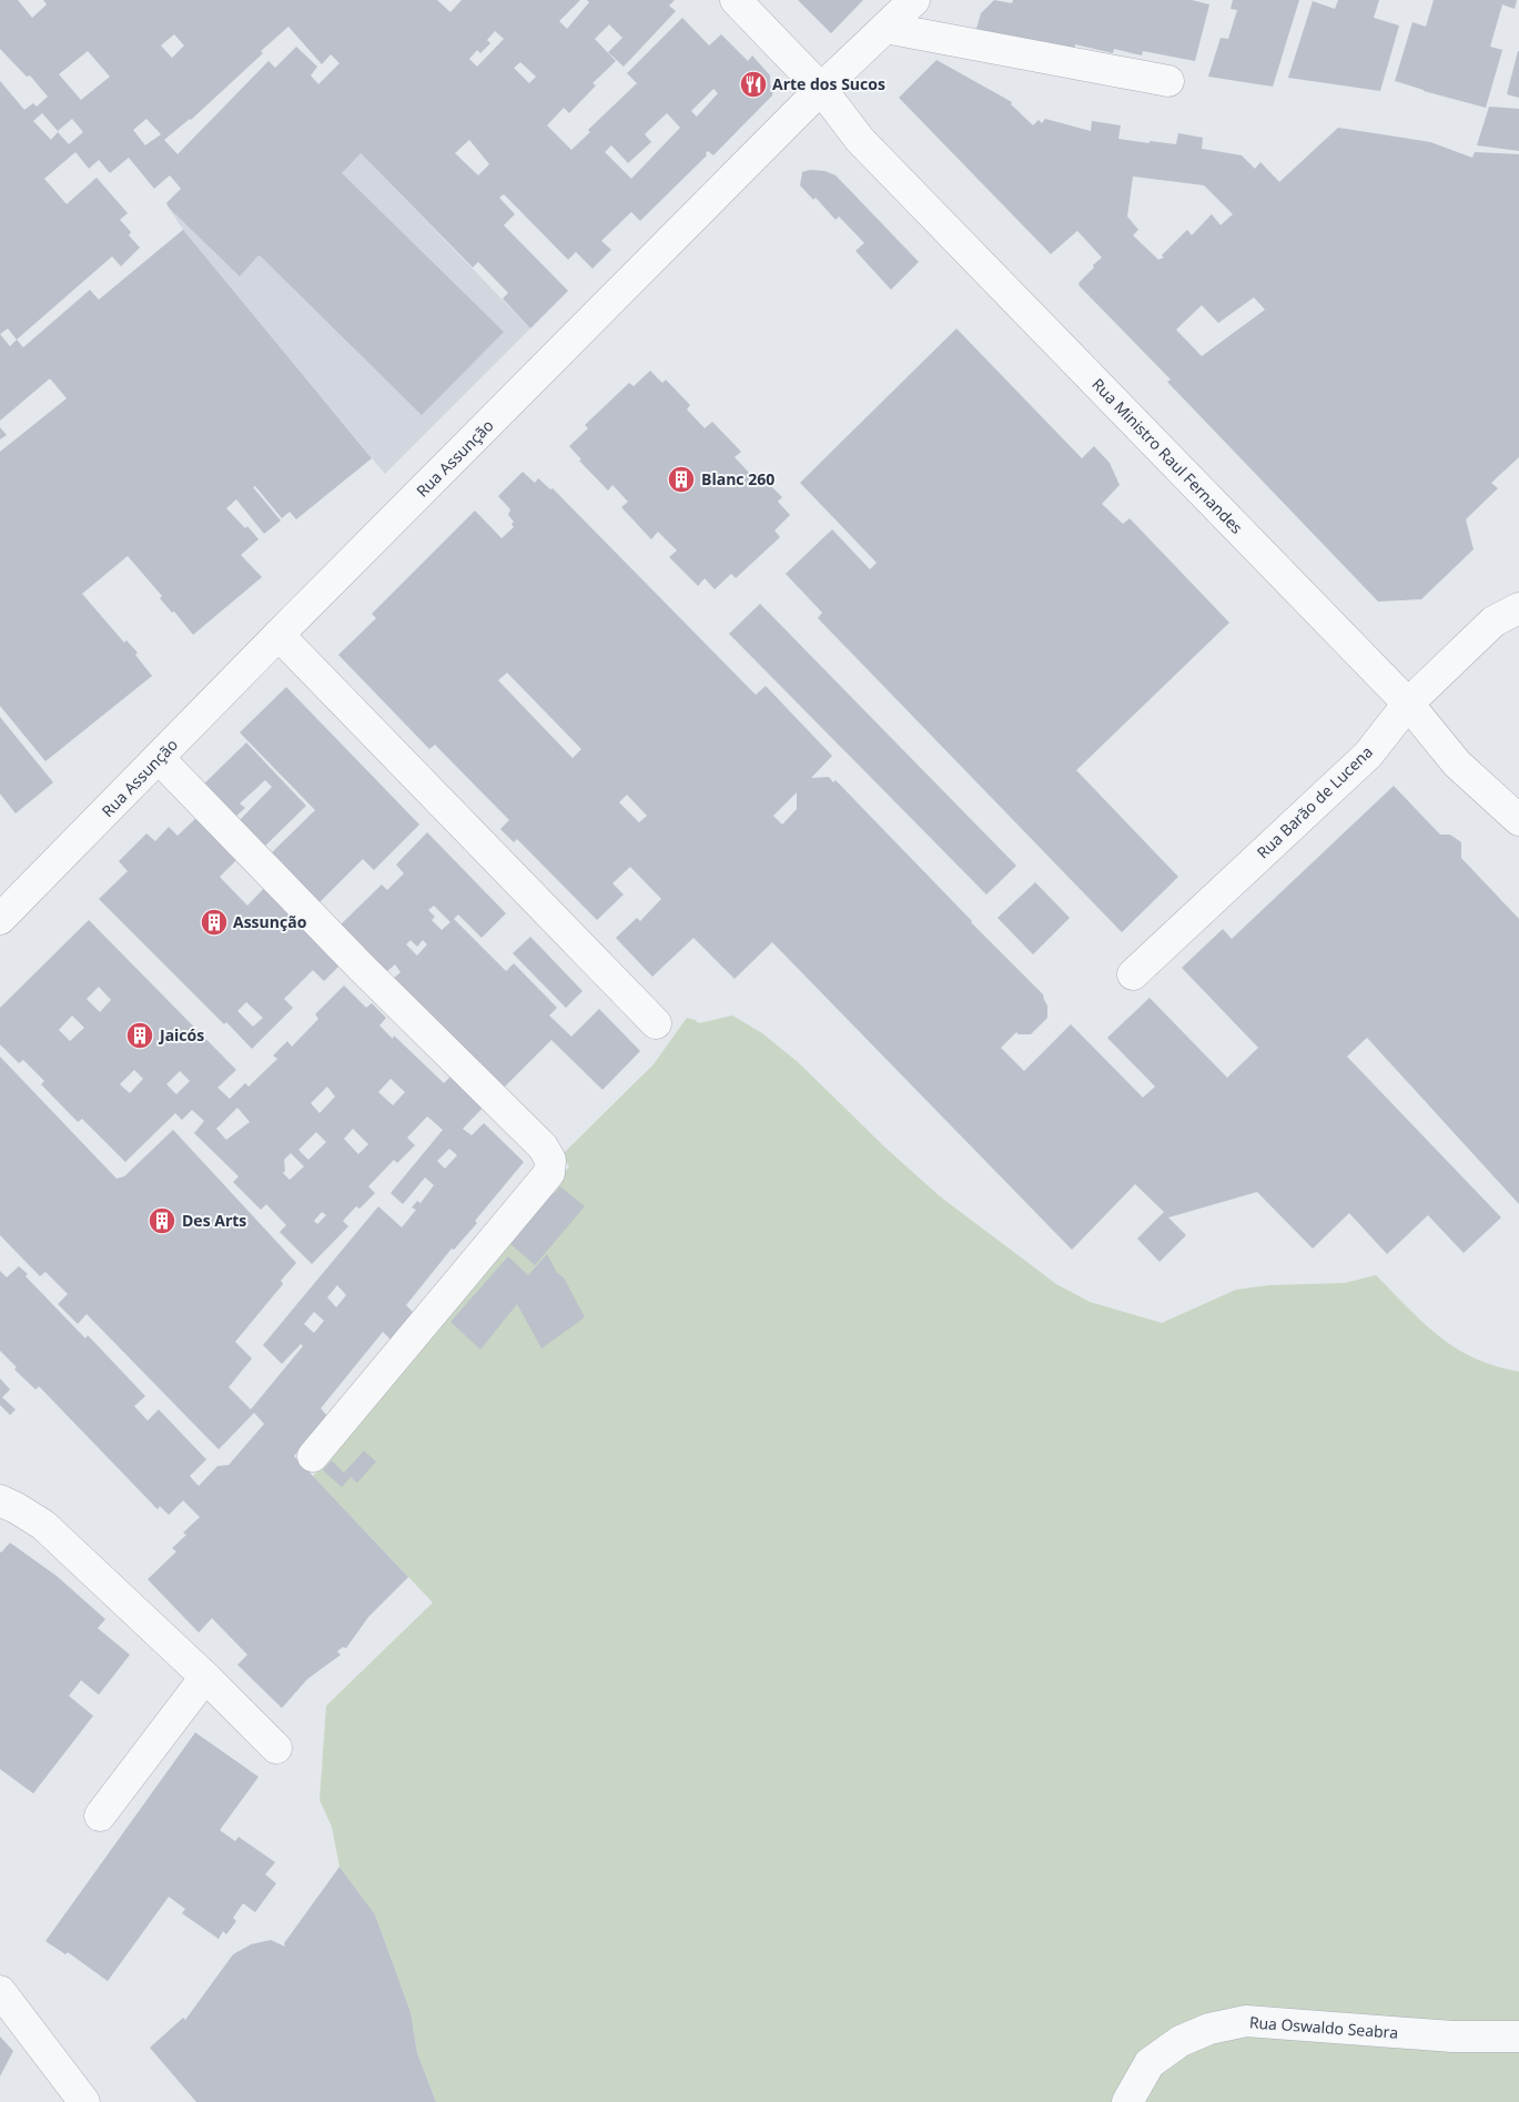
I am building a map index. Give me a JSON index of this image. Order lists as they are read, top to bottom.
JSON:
{
  "streets": {
    "street": [
      "Rua Ministro Raul Fernandes",
      "Rua Assunção",
      "Rua Barão de Lucena",
      "Rua Oswaldo Seabra"
    ]
  },
  "crossings": [
    ["Rua Ministro Raul Fernandes", "Rua Assunção"],
    ["Rua Ministro Raul Fernandes", "Rua Barão de Lucena"]
  ],
  "places": {
    "restaurant": ["Arte dos Sucos"],
    "building": [
      "Blanc 260",
      "Assunção",
      "Jaicós",
      "Des Arts"
    ]
  }
}
